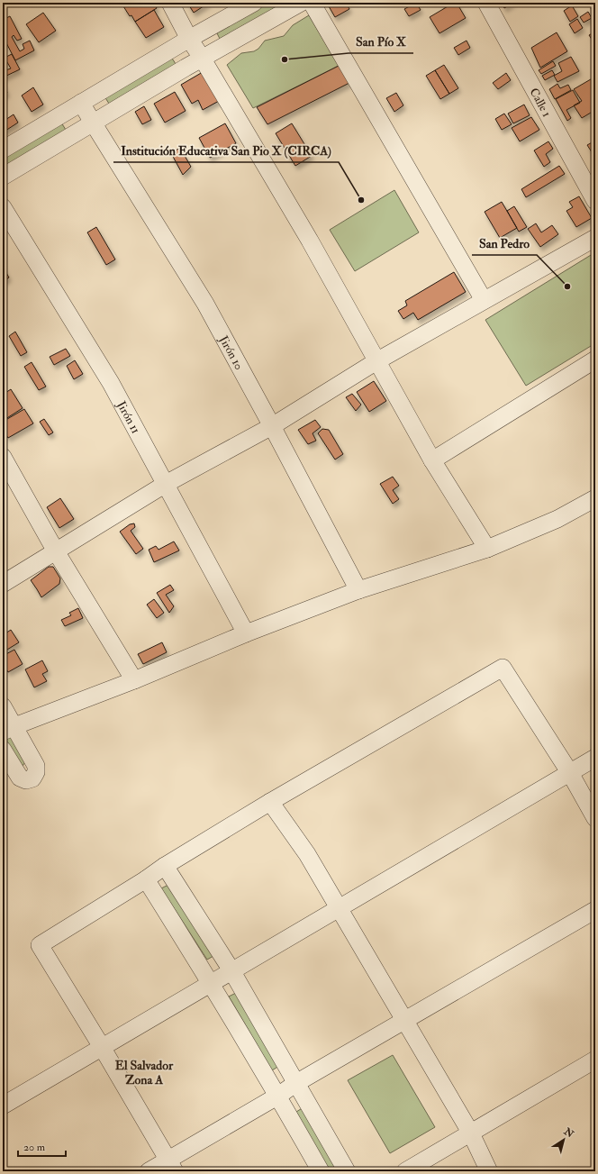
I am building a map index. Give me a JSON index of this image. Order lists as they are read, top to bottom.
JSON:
{
  "streets": {
    "street": ["Calle 1", "Jirón 10", "Jirón 11"]
  },
  "districts": ["El Salvador Zona A"],
  "places": ["San Pío X", "Institución Educativa San Pio X (CIRCA)", "San Pedro"],
  "scale_bar": "20 m",
  "north": "top right"
}
